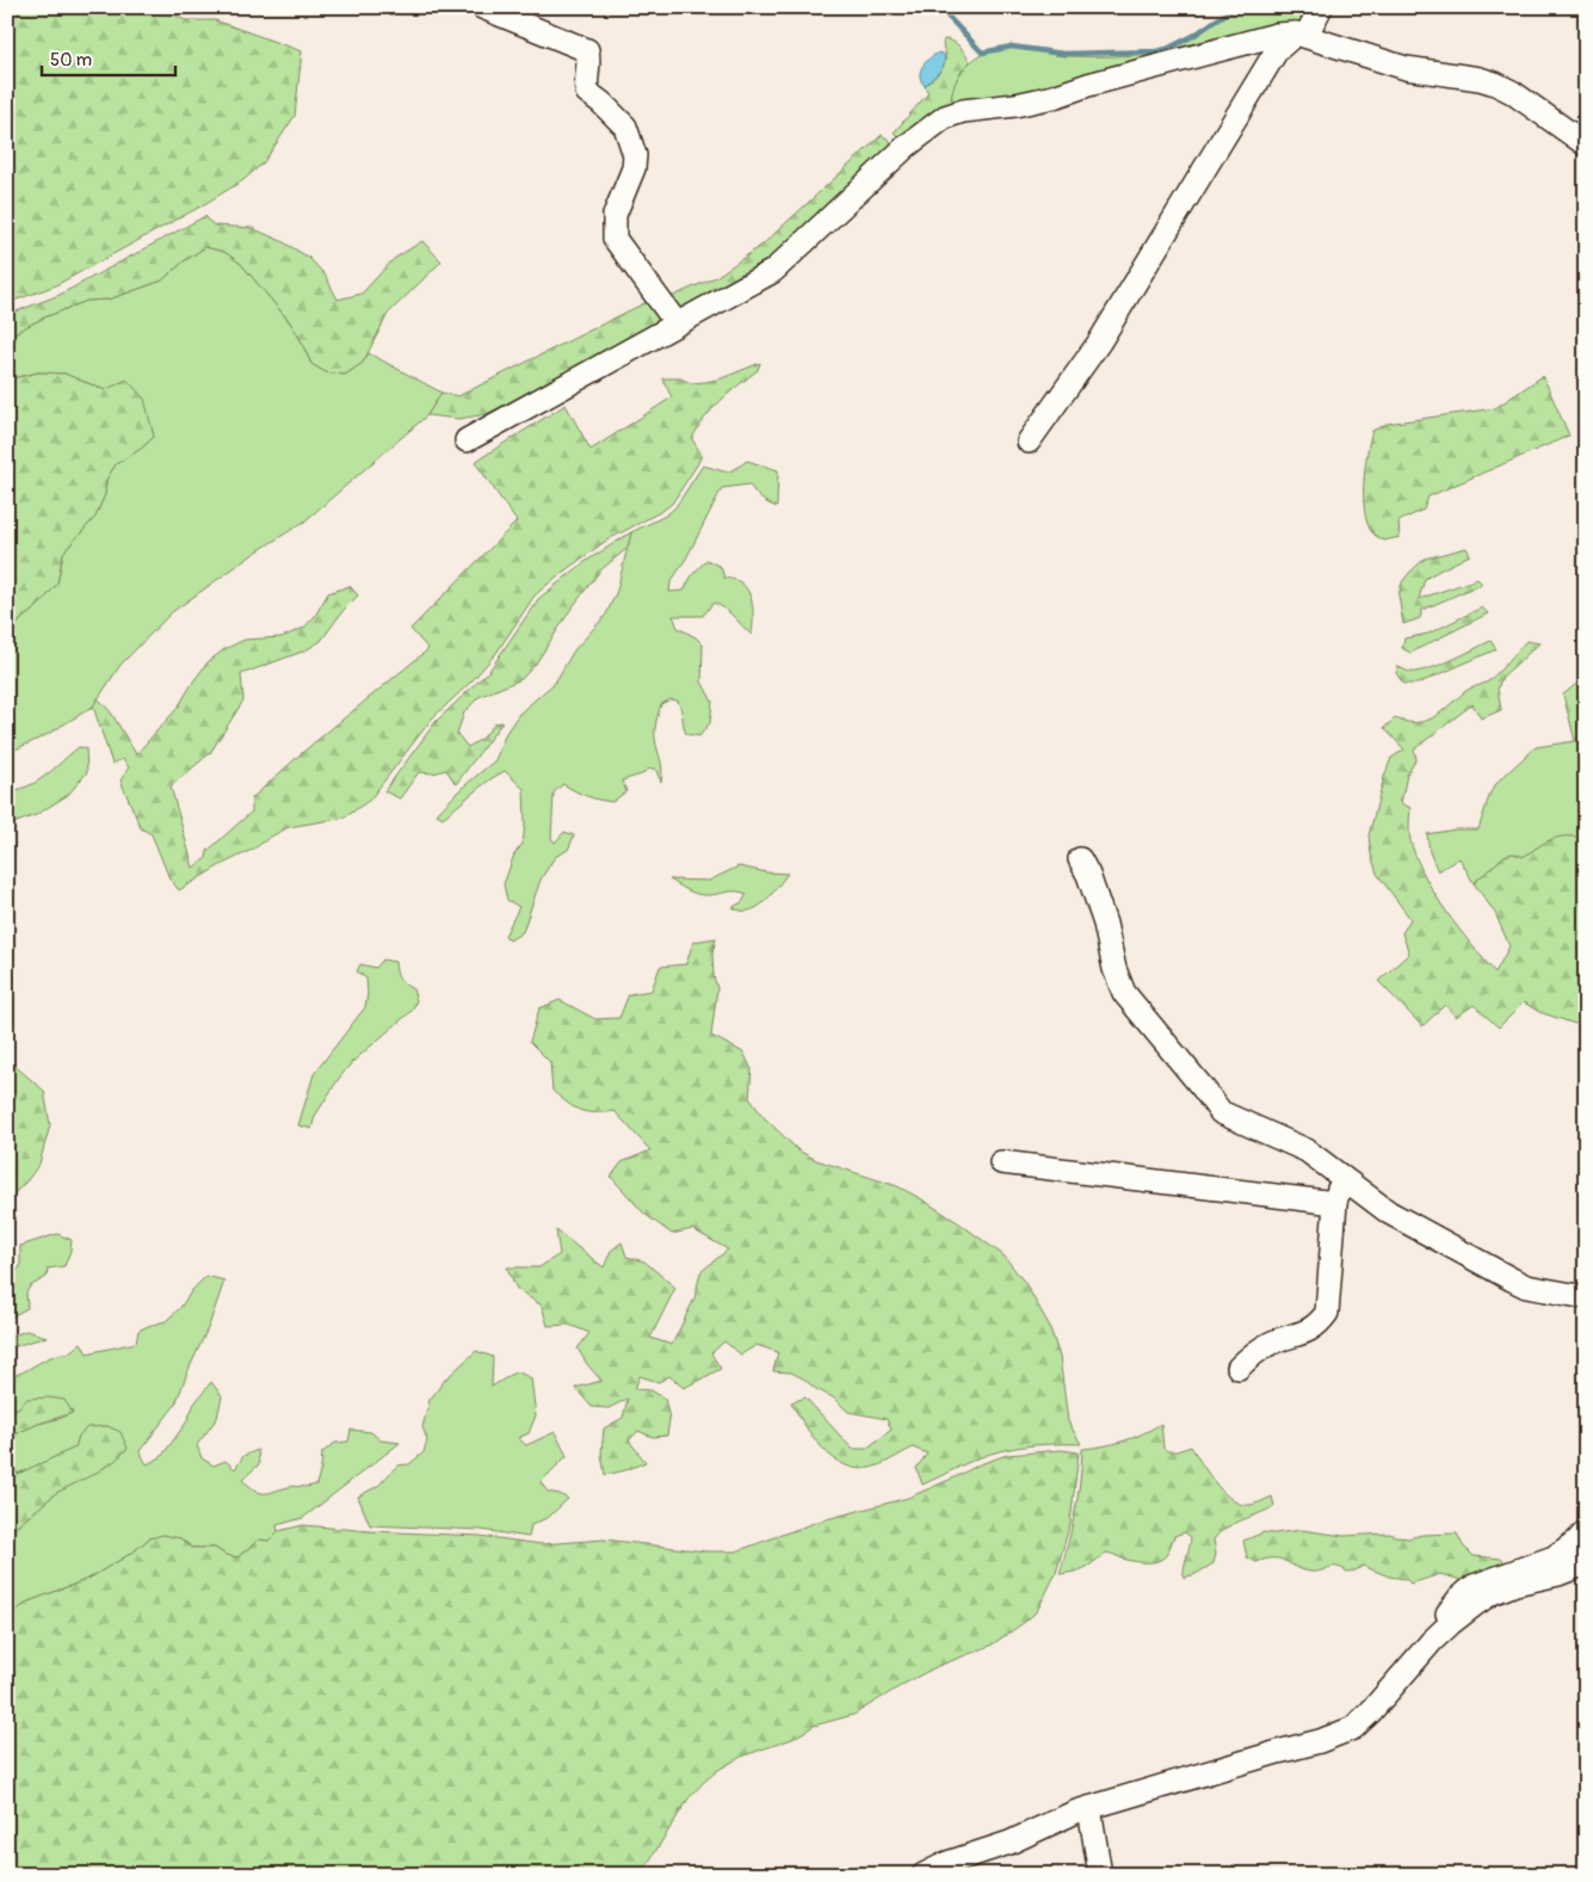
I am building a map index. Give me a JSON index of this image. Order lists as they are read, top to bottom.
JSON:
{
  "scale_bar": "50 m"
}
